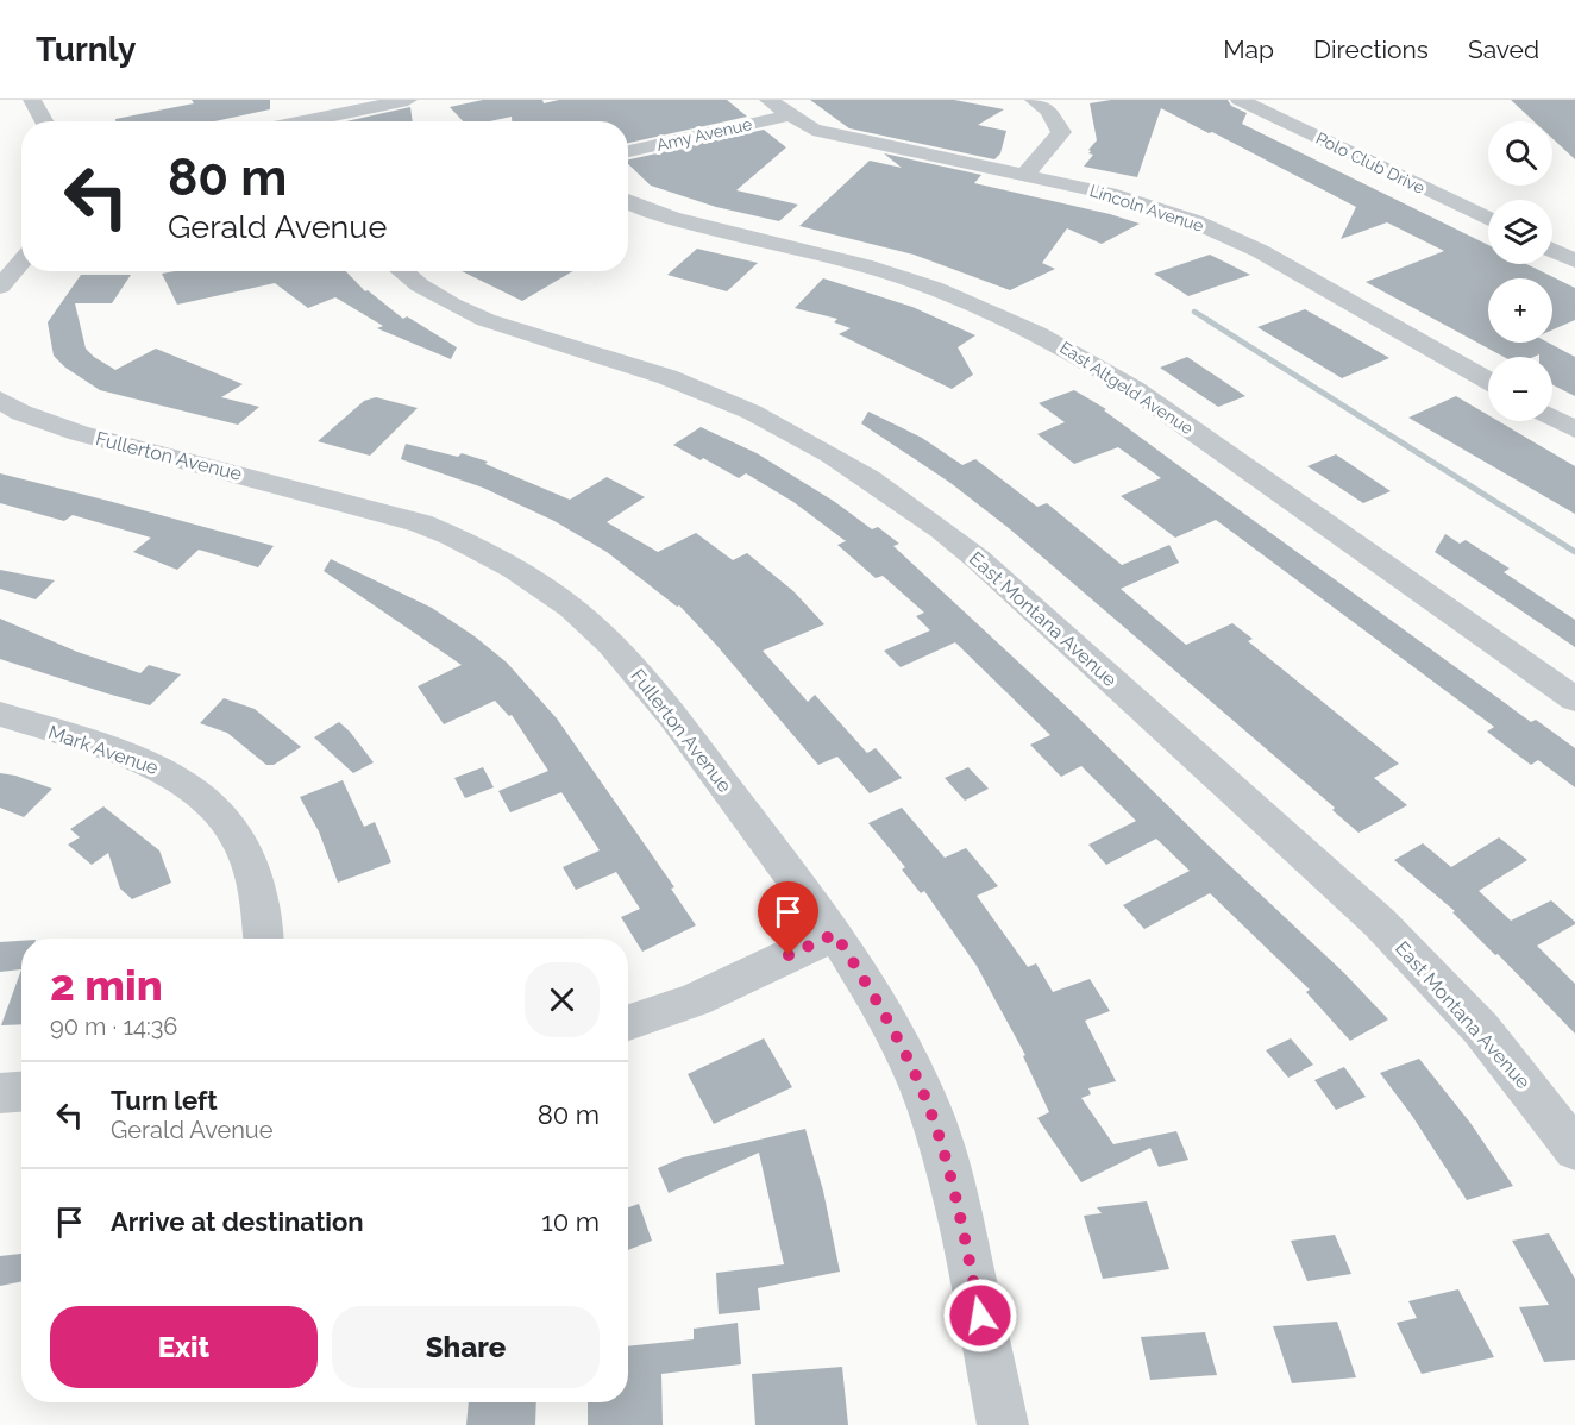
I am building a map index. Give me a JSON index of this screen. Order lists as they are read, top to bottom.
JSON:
{
  "streets": {
    "street": [
      "Amy Avenue",
      "Polo Club Drive",
      "Lincoln Avenue",
      "East Altgeld Avenue",
      "Fullerton Avenue",
      "East Montana Avenue",
      "Mark Avenue"
    ]
  },
  "crossings": [
    ["Amy Avenue", "Lincoln Avenue"]
  ],
  "page": {
    "header": "Turnly",
    "nav": ["Map", "Directions", "Saved"],
    "map_buttons": ["+", "−"],
    "turn": ["80 m", "Gerald Avenue"],
    "heading": ["2 min", "90 m · 14:36"],
    "list": [
      {
        "name": "Turn left",
        "note": "Gerald Avenue",
        "value": "80 m"
      },
      {
        "name": "Arrive at destination",
        "value": "10 m"
      }
    ],
    "buttons": ["Exit", "Share"]
  }
}
